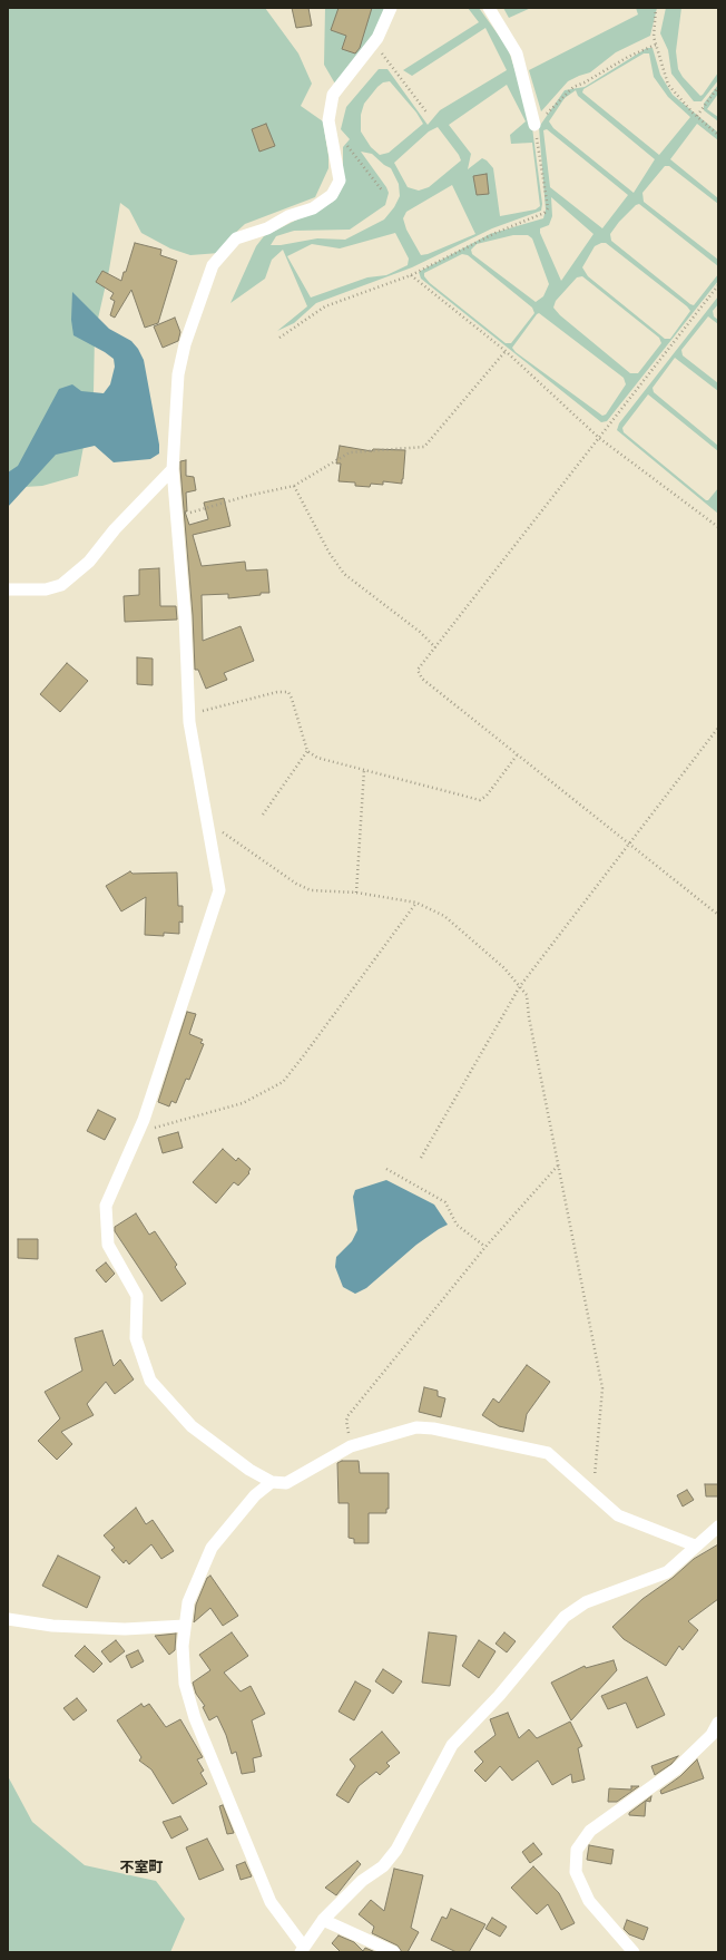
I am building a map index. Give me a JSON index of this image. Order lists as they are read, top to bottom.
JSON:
{
  "districts": ["不室町"]
}
